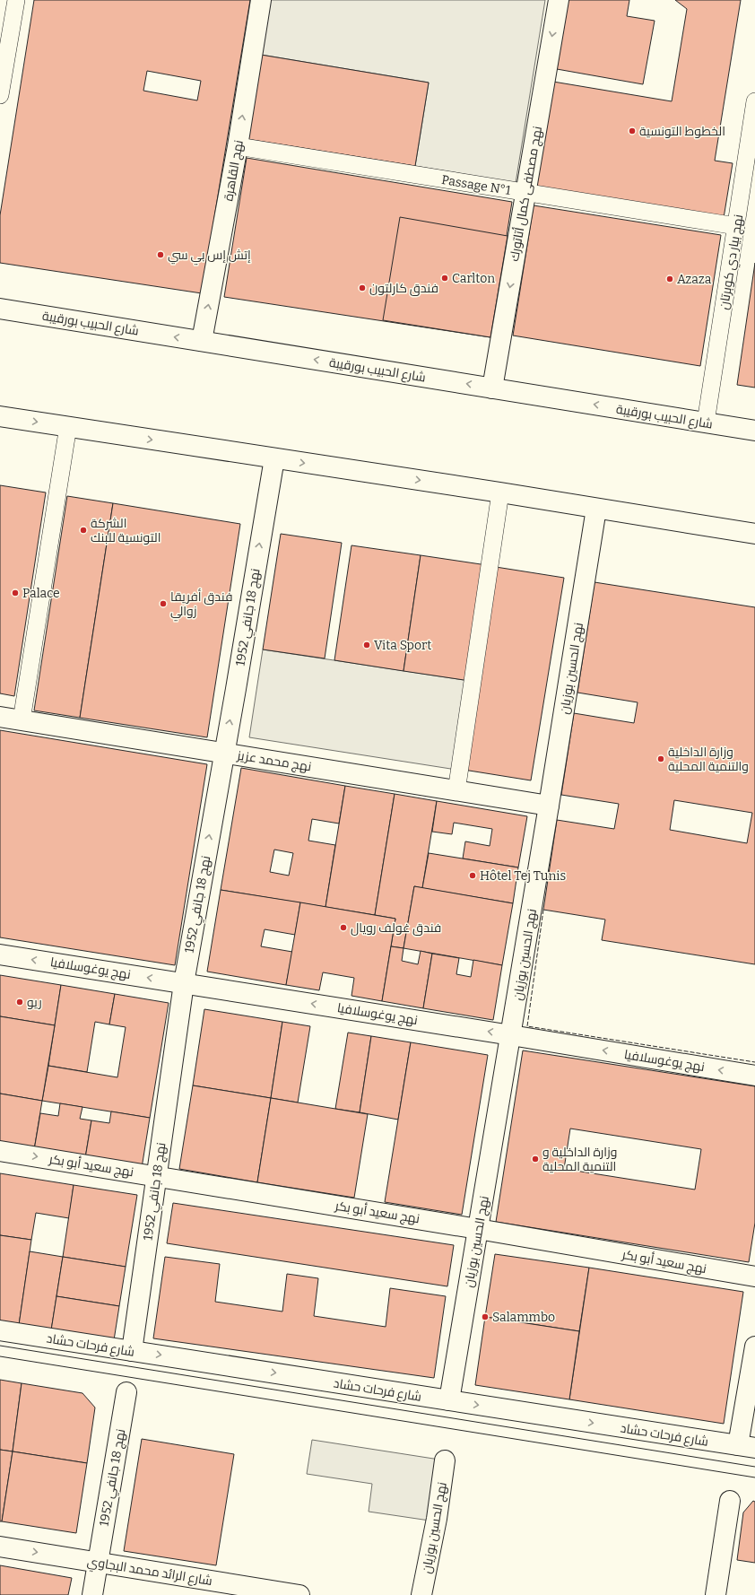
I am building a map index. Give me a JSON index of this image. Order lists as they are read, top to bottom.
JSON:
{
  "streets": {
    "street": [
      "نهج القاهرة",
      "Passage N°1",
      "نهج مصطفى كمال أتاتورك",
      "نهج بيار دي كوبرتان",
      "شارع الحبيب بورقيبة",
      "نهج 18 جانفي 1952",
      "نهج الحسين بوزيان",
      "نهج محمد عزيز",
      "نهج يوغوسلافيا",
      "نهج سعيد أبو بكر",
      "شارع فرحات حشاد",
      "شارع الرائد محمد البجاوي"
    ]
  },
  "crossings": [
    ["نهج القاهرة", "Passage N°1"],
    ["نهج القاهرة", "شارع الحبيب بورقيبة"],
    ["Passage N°1", "نهج مصطفى كمال أتاتورك"],
    ["Passage N°1", "نهج بيار دي كوبرتان"],
    ["نهج مصطفى كمال أتاتورك", "شارع الحبيب بورقيبة"],
    ["نهج بيار دي كوبرتان", "شارع الحبيب بورقيبة"],
    ["نهج 18 جانفي 1952", "نهج محمد عزيز"],
    ["نهج 18 جانفي 1952", "نهج يوغوسلافيا"],
    ["نهج 18 جانفي 1952", "نهج سعيد أبو بكر"],
    ["نهج 18 جانفي 1952", "شارع فرحات حشاد"],
    ["نهج 18 جانفي 1952", "شارع الرائد محمد البجاوي"],
    ["نهج الحسين بوزيان", "نهج محمد عزيز"],
    ["نهج الحسين بوزيان", "نهج يوغوسلافيا"],
    ["نهج الحسين بوزيان", "نهج سعيد أبو بكر"],
    ["نهج الحسين بوزيان", "شارع فرحات حشاد"]
  ],
  "one_way": [
    "نهج القاهرة",
    "نهج مصطفى كمال أتاتورك",
    "نهج 18 جانفي 1952",
    "نهج يوغوسلافيا",
    "شارع فرحات حشاد"
  ],
  "places": [
    "الخطوط التونسية",
    "إتش إس بي سي",
    "Carlton",
    "Azaza",
    "فندق كارلتون",
    "الشركة التونسية للبنك",
    "Palace",
    "فندق أفريقا زوالي",
    "Vita Sport",
    "وزارة الداخلية والتنمية المحلية",
    "Hôtel Tej Tunis",
    "فندق غولف رويال",
    "ريو",
    "وزارة الداخلية و التنمية المحلية",
    "Salammbo"
  ]
}
